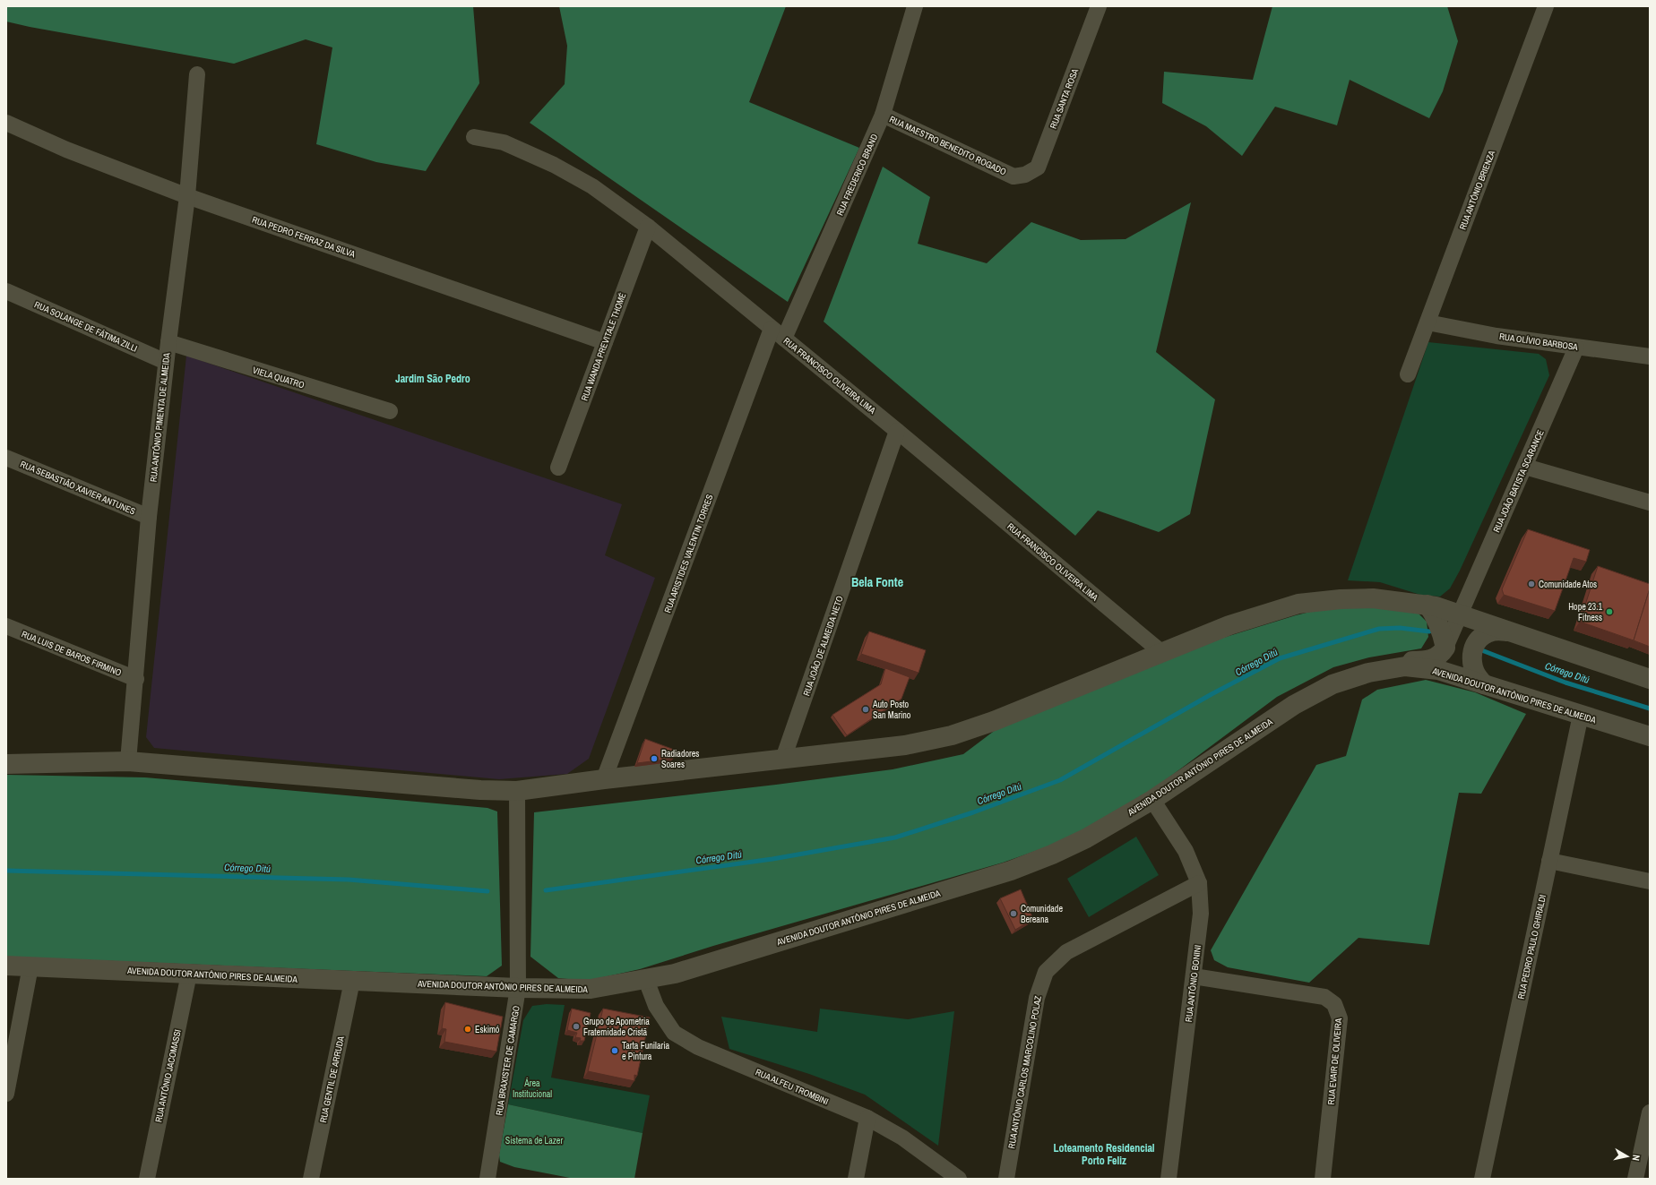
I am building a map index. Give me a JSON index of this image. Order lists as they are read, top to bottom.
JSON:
{
  "streets": {
    "main road": ["AVENIDA DOUTOR ANTÔNIO PIRES DE ALMEIDA"],
    "street": [
      "RUA SANTA ROSA",
      "RUA MAESTRO BENEDITO ROGADO",
      "RUA FREDERICO BRAND",
      "RUA ANTÔNIO BRIENZA",
      "RUA PEDRO FERRAZ DA SILVA",
      "RUA SOLANGE DE FÁTIMA ZILLI",
      "RUA OLÍVIO BARBOSA",
      "RUA WANDA PREVITALE THOMÉ",
      "RUA FRANCISCO OLIVEIRA LIMA",
      "VIELA QUATRO",
      "RUA ANTÔNIO PIMENTA DE ALMEIDA",
      "RUA JOÃO BATISTA SCARANCE",
      "RUA SEBASTIÃO XAVIER ANTUNES",
      "RUA ARISTIDES VALENTIN TORRES",
      "RUA JOÃO DE ALMEIDA NETO",
      "RUA LUIS DE BAROS FIRMINO",
      "RUA PEDRO PAULO GHIRALDI",
      "RUA ANTÔNIO BONINI",
      "RUA BRAXISTER DE CAMARGO",
      "RUA EVAIR DE OLIVEIRA",
      "RUA ANTÔNIO CARLOS MARCOLINO POLAZ",
      "RUA ANTÔNIO JACOMASSI",
      "RUA GENTIL DE ARRUDA",
      "RUA ALFEU TROMBINI"
    ]
  },
  "crossings": [
    ["RUA SANTA ROSA", "RUA MAESTRO BENEDITO ROGADO"],
    ["RUA MAESTRO BENEDITO ROGADO", "RUA FREDERICO BRAND"],
    ["RUA FREDERICO BRAND", "RUA FRANCISCO OLIVEIRA LIMA"],
    ["RUA ANTÔNIO BRIENZA", "RUA OLÍVIO BARBOSA"],
    ["RUA PEDRO FERRAZ DA SILVA", "RUA WANDA PREVITALE THOMÉ"],
    ["RUA PEDRO FERRAZ DA SILVA", "RUA ANTÔNIO PIMENTA DE ALMEIDA"],
    ["RUA SOLANGE DE FÁTIMA ZILLI", "RUA ANTÔNIO PIMENTA DE ALMEIDA"],
    ["RUA OLÍVIO BARBOSA", "RUA JOÃO BATISTA SCARANCE"],
    ["RUA WANDA PREVITALE THOMÉ", "RUA FRANCISCO OLIVEIRA LIMA"],
    ["RUA FRANCISCO OLIVEIRA LIMA", "RUA ARISTIDES VALENTIN TORRES"],
    ["RUA FRANCISCO OLIVEIRA LIMA", "RUA JOÃO DE ALMEIDA NETO"],
    ["VIELA QUATRO", "RUA ANTÔNIO PIMENTA DE ALMEIDA"],
    ["RUA ANTÔNIO PIMENTA DE ALMEIDA", "RUA SEBASTIÃO XAVIER ANTUNES"],
    ["RUA ANTÔNIO PIMENTA DE ALMEIDA", "RUA LUIS DE BAROS FIRMINO"],
    ["AVENIDA DOUTOR ANTÔNIO PIRES DE ALMEIDA", "RUA PEDRO PAULO GHIRALDI"],
    ["AVENIDA DOUTOR ANTÔNIO PIRES DE ALMEIDA", "RUA ANTÔNIO BONINI"],
    ["AVENIDA DOUTOR ANTÔNIO PIRES DE ALMEIDA", "RUA BRAXISTER DE CAMARGO"],
    ["AVENIDA DOUTOR ANTÔNIO PIRES DE ALMEIDA", "RUA ANTÔNIO JACOMASSI"],
    ["AVENIDA DOUTOR ANTÔNIO PIRES DE ALMEIDA", "RUA GENTIL DE ARRUDA"],
    ["AVENIDA DOUTOR ANTÔNIO PIRES DE ALMEIDA", "RUA ALFEU TROMBINI"],
    ["RUA ANTÔNIO BONINI", "RUA EVAIR DE OLIVEIRA"],
    ["RUA ANTÔNIO BONINI", "RUA ANTÔNIO CARLOS MARCOLINO POLAZ"]
  ],
  "districts": ["Jardim São Pedro", "Bela Fonte", "Loteamento Residencial Porto Feliz"],
  "water": ["Córrego Ditú"],
  "parks": ["Área Institucional", "Sistema de Lazer"],
  "places": [
    "Comunidade Atos",
    "Hope 23.1 Fitness",
    "Auto Posto San Marino",
    "Radiadores Soares",
    "Comunidade Bereana",
    "Grupo de Apometria Fraternidade Cristã",
    "Eskimó",
    "Tarta Funilaria e Pintura"
  ],
  "north": "right"
}
